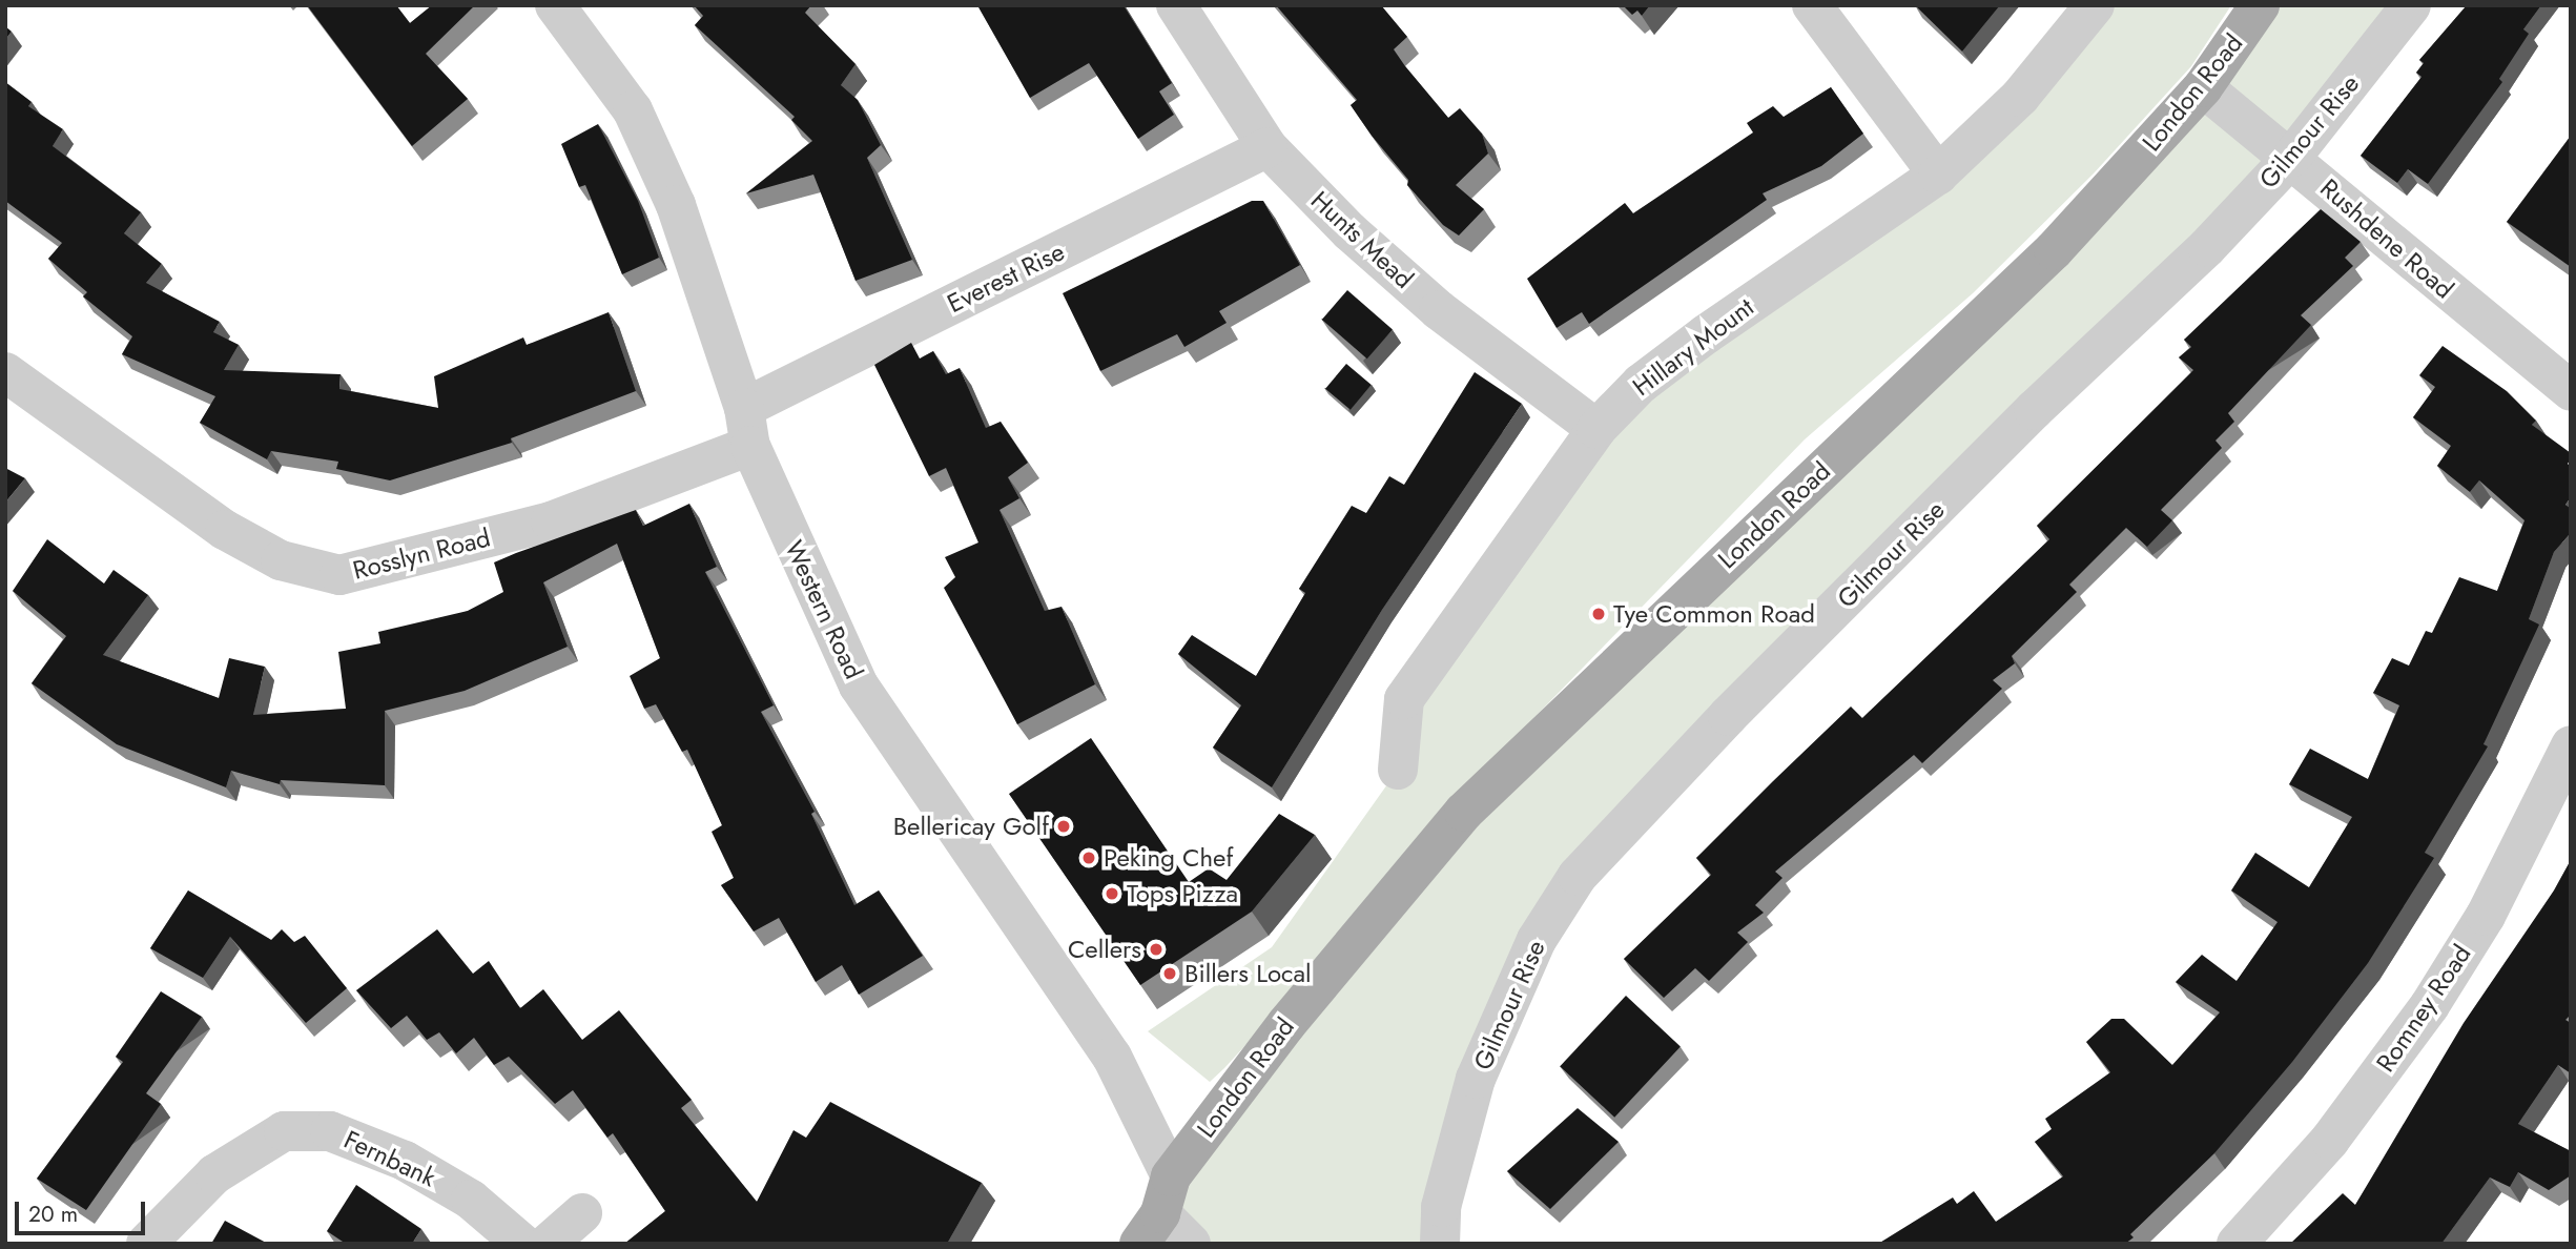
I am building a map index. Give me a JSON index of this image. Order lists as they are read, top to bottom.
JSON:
{
  "streets": {
    "main road": ["London Road"],
    "street": [
      "Gilmour Rise",
      "Rushdene Road",
      "Hunts Mead",
      "Everest Rise",
      "Hillary Mount",
      "Rosslyn Road",
      "Western Road",
      "Romney Road",
      "Fernbank"
    ]
  },
  "crossings": [
    ["London Road", "Rushdene Road"],
    ["London Road", "Western Road"],
    ["Gilmour Rise", "Rushdene Road"],
    ["Hunts Mead", "Everest Rise"],
    ["Hunts Mead", "Hillary Mount"],
    ["Everest Rise", "Rosslyn Road"],
    ["Everest Rise", "Western Road"],
    ["Rosslyn Road", "Western Road"]
  ],
  "places": [
    "Tye Common Road",
    "Bellericay Golf",
    "Peking Chef",
    "Tops Pizza",
    "Cellers",
    "Billers Local"
  ],
  "scale_bar": "20 m"
}
